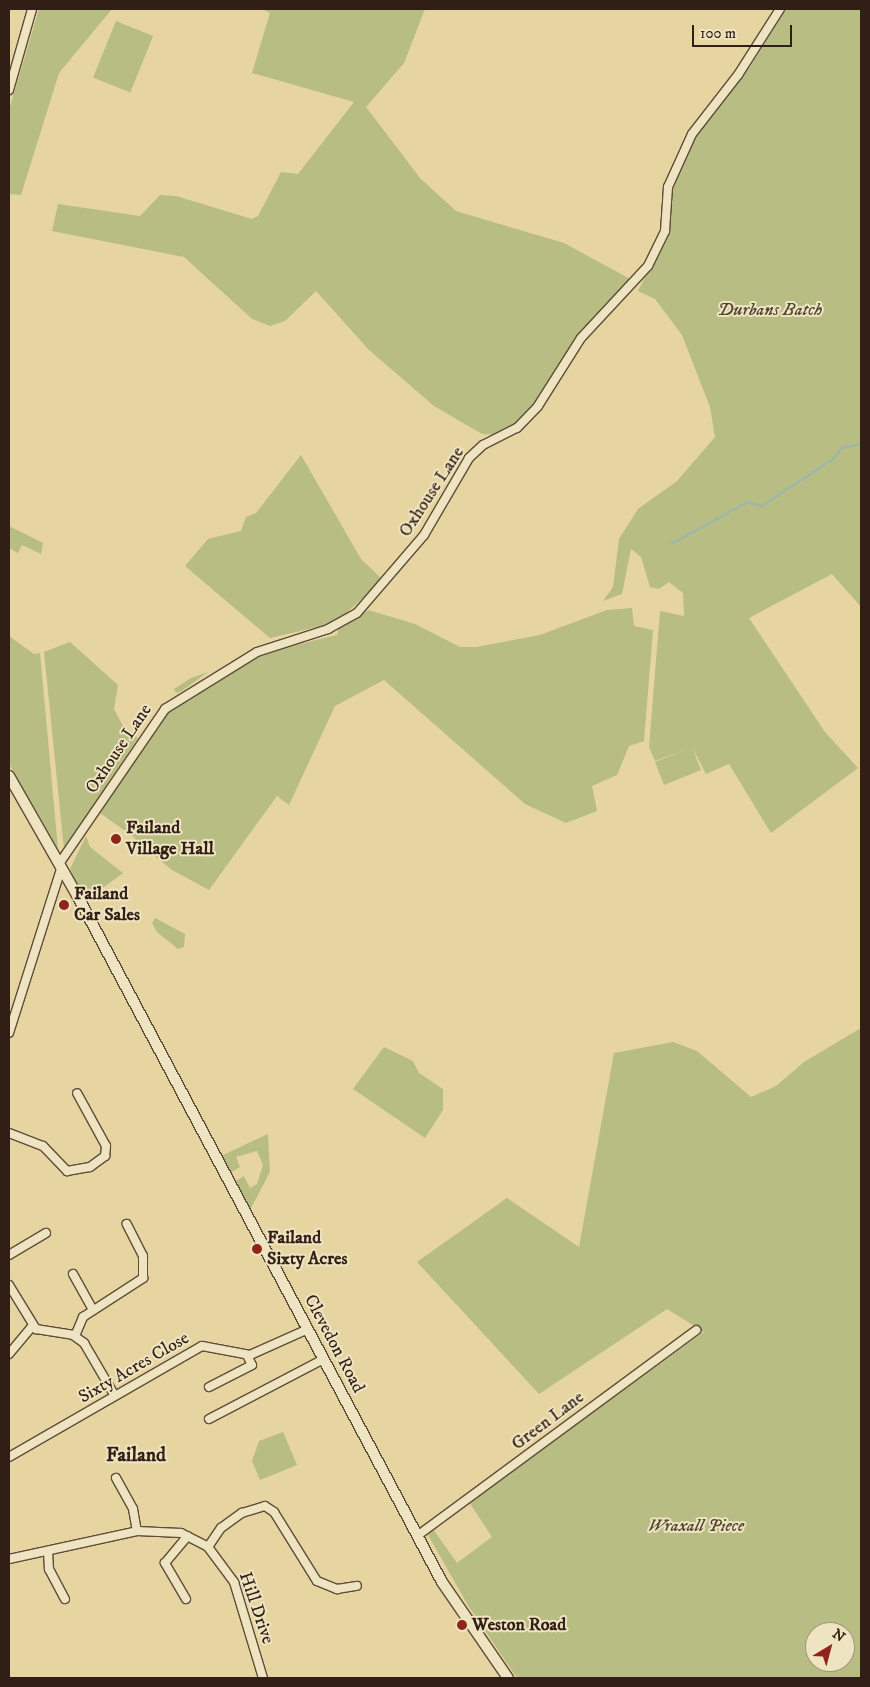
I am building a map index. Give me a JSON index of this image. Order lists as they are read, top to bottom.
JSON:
{
  "streets": {
    "main road": ["Clevedon Road"],
    "street": [
      "Oxhouse Lane",
      "Sixty Acres Close",
      "Green Lane",
      "Hill Drive"
    ]
  },
  "crossings": [
    ["Oxhouse Lane", "Clevedon Road"],
    ["Clevedon Road", "Green Lane"]
  ],
  "districts": ["Failand"],
  "parks": ["Durbans Batch", "Wraxall Piece"],
  "places": [
    "Failand Village Hall",
    "Failand Car Sales",
    "Failand Sixty Acres",
    "Weston Road"
  ],
  "scale_bar": "100 m",
  "north": "top right"
}
